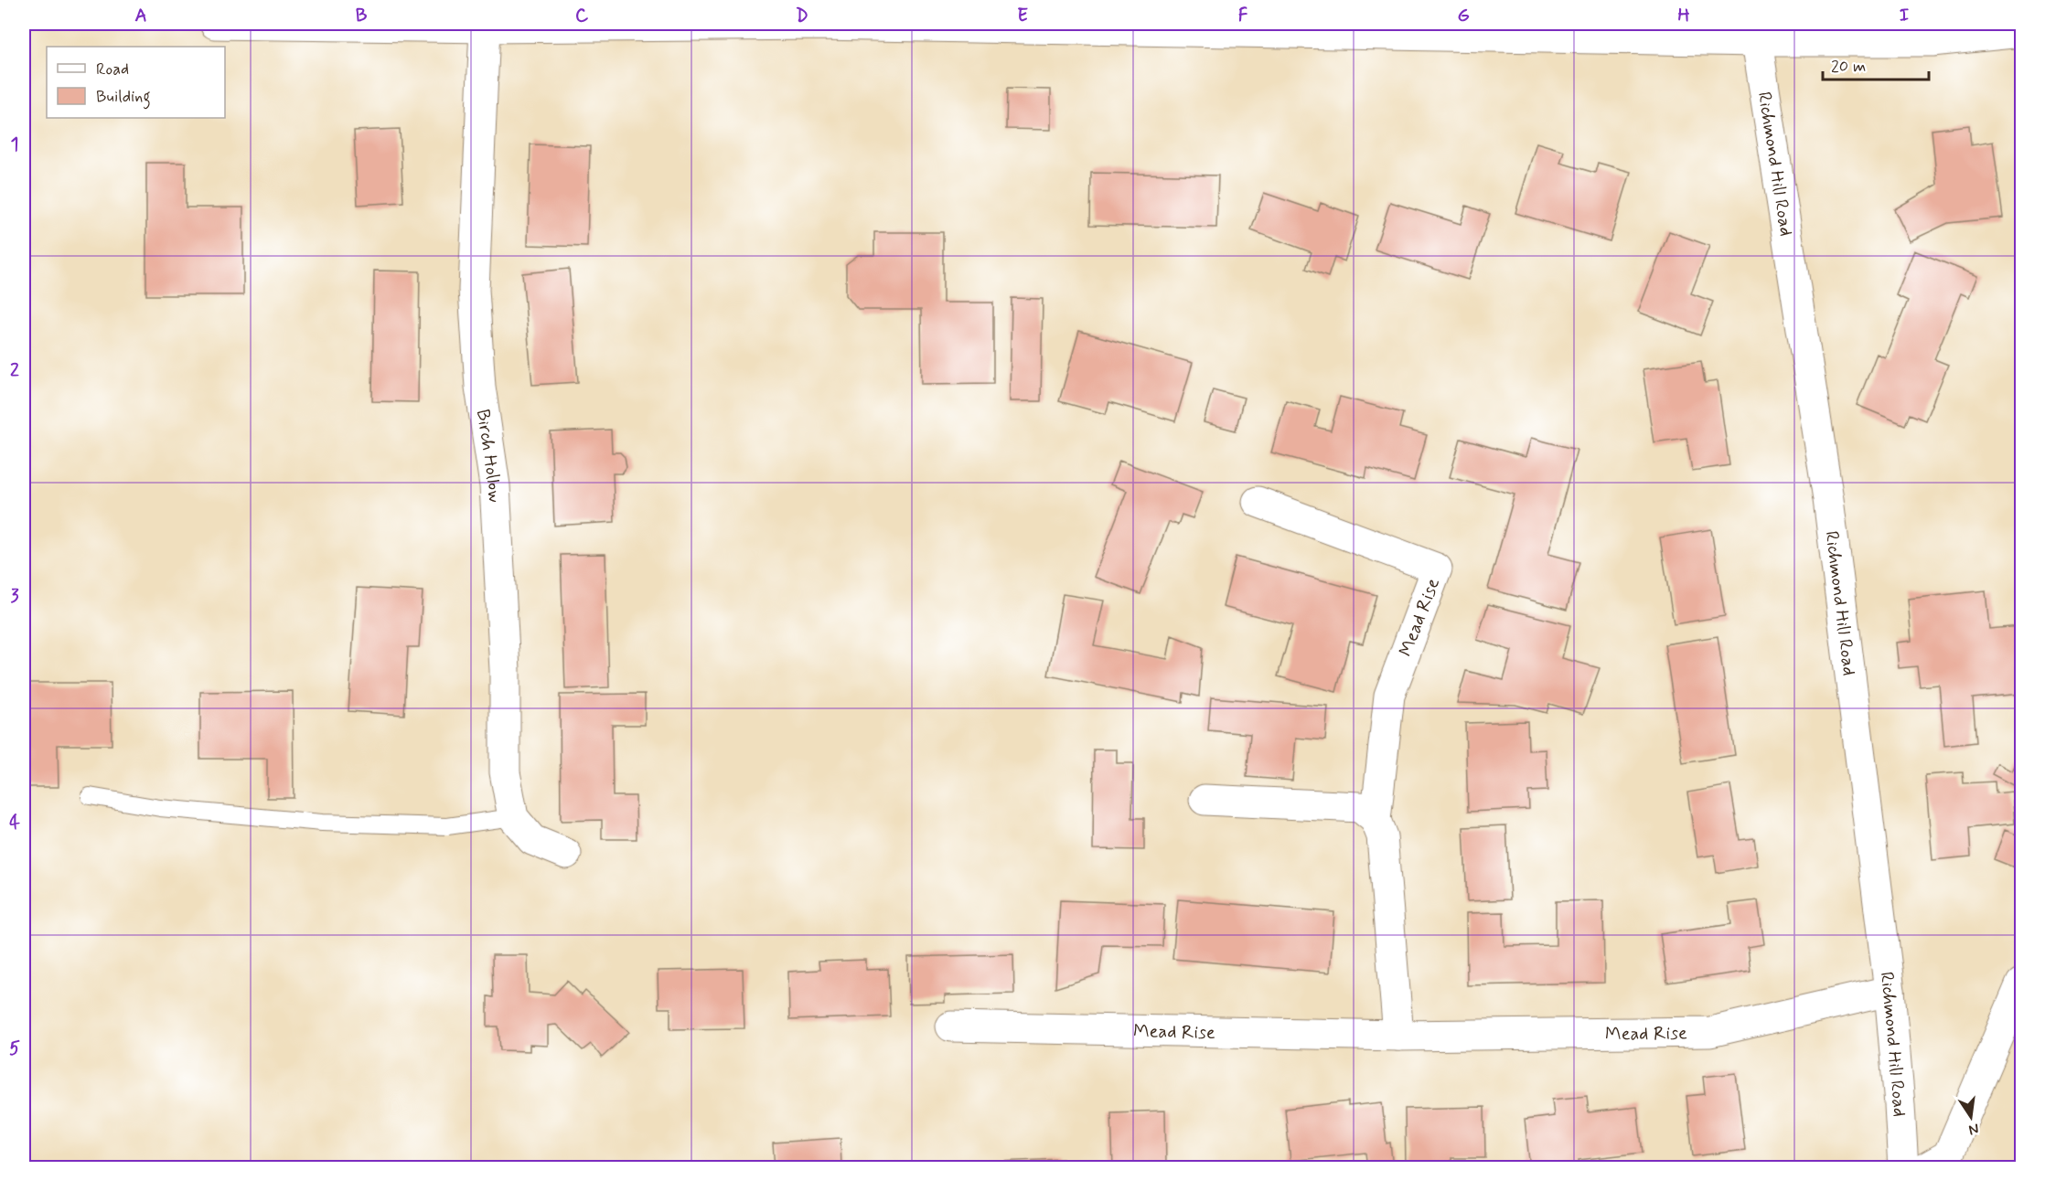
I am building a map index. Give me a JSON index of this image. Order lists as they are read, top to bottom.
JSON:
{
  "streets": {
    "street": ["Richmond Hill Road", "Birch Hollow", "Mead Rise"]
  },
  "crossings": [
    ["Richmond Hill Road", "Mead Rise"]
  ],
  "legend": ["Road", "Building"],
  "scale_bar": "20 m",
  "north": "bottom",
  "grid": {
    "columns": [
      "A",
      "B",
      "C",
      "D",
      "E",
      "F",
      "G",
      "H",
      "I"
    ],
    "rows": [
      "1",
      "2",
      "3",
      "4",
      "5"
    ]
  }
}
